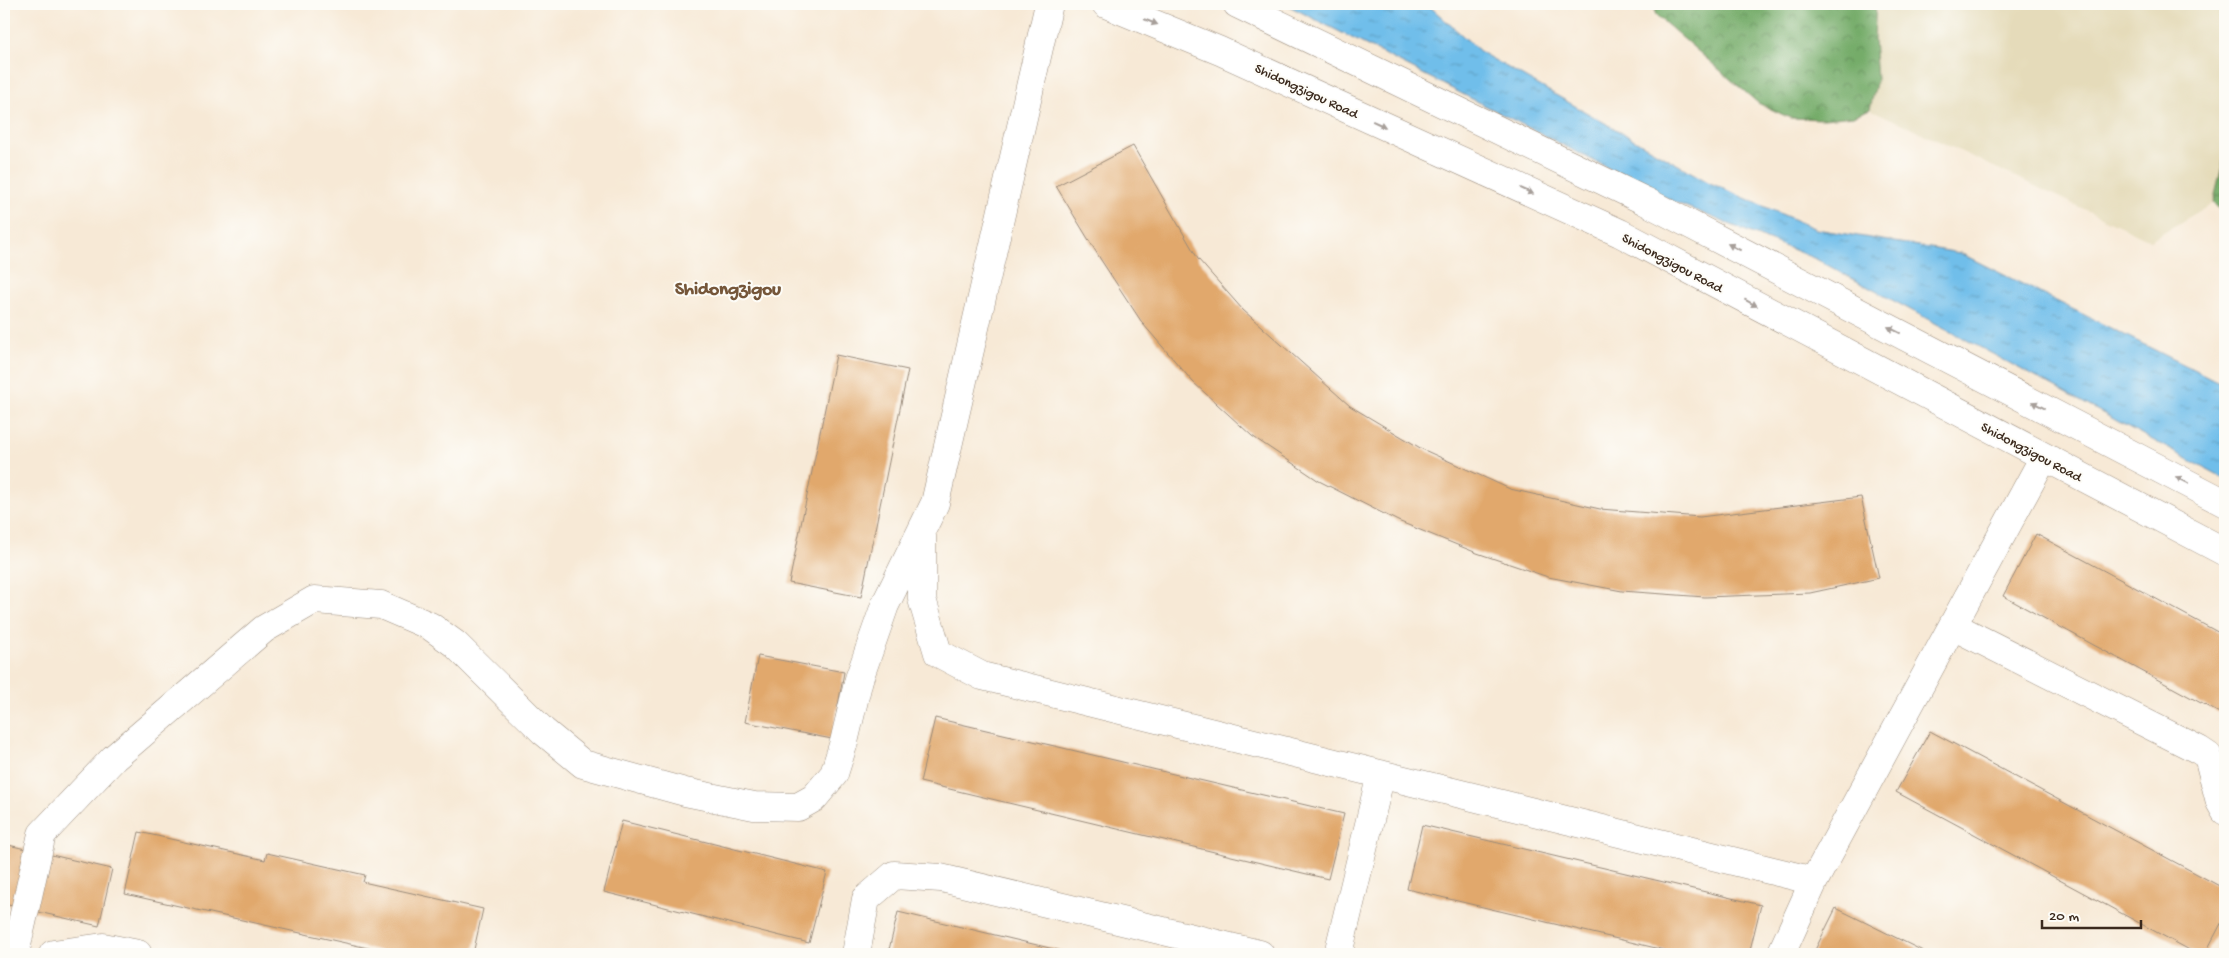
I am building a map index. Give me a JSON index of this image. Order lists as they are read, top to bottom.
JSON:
{
  "streets": {
    "main road": ["Shidongzigou Road"]
  },
  "districts": ["Shidongzigou"],
  "scale_bar": "20 m"
}
